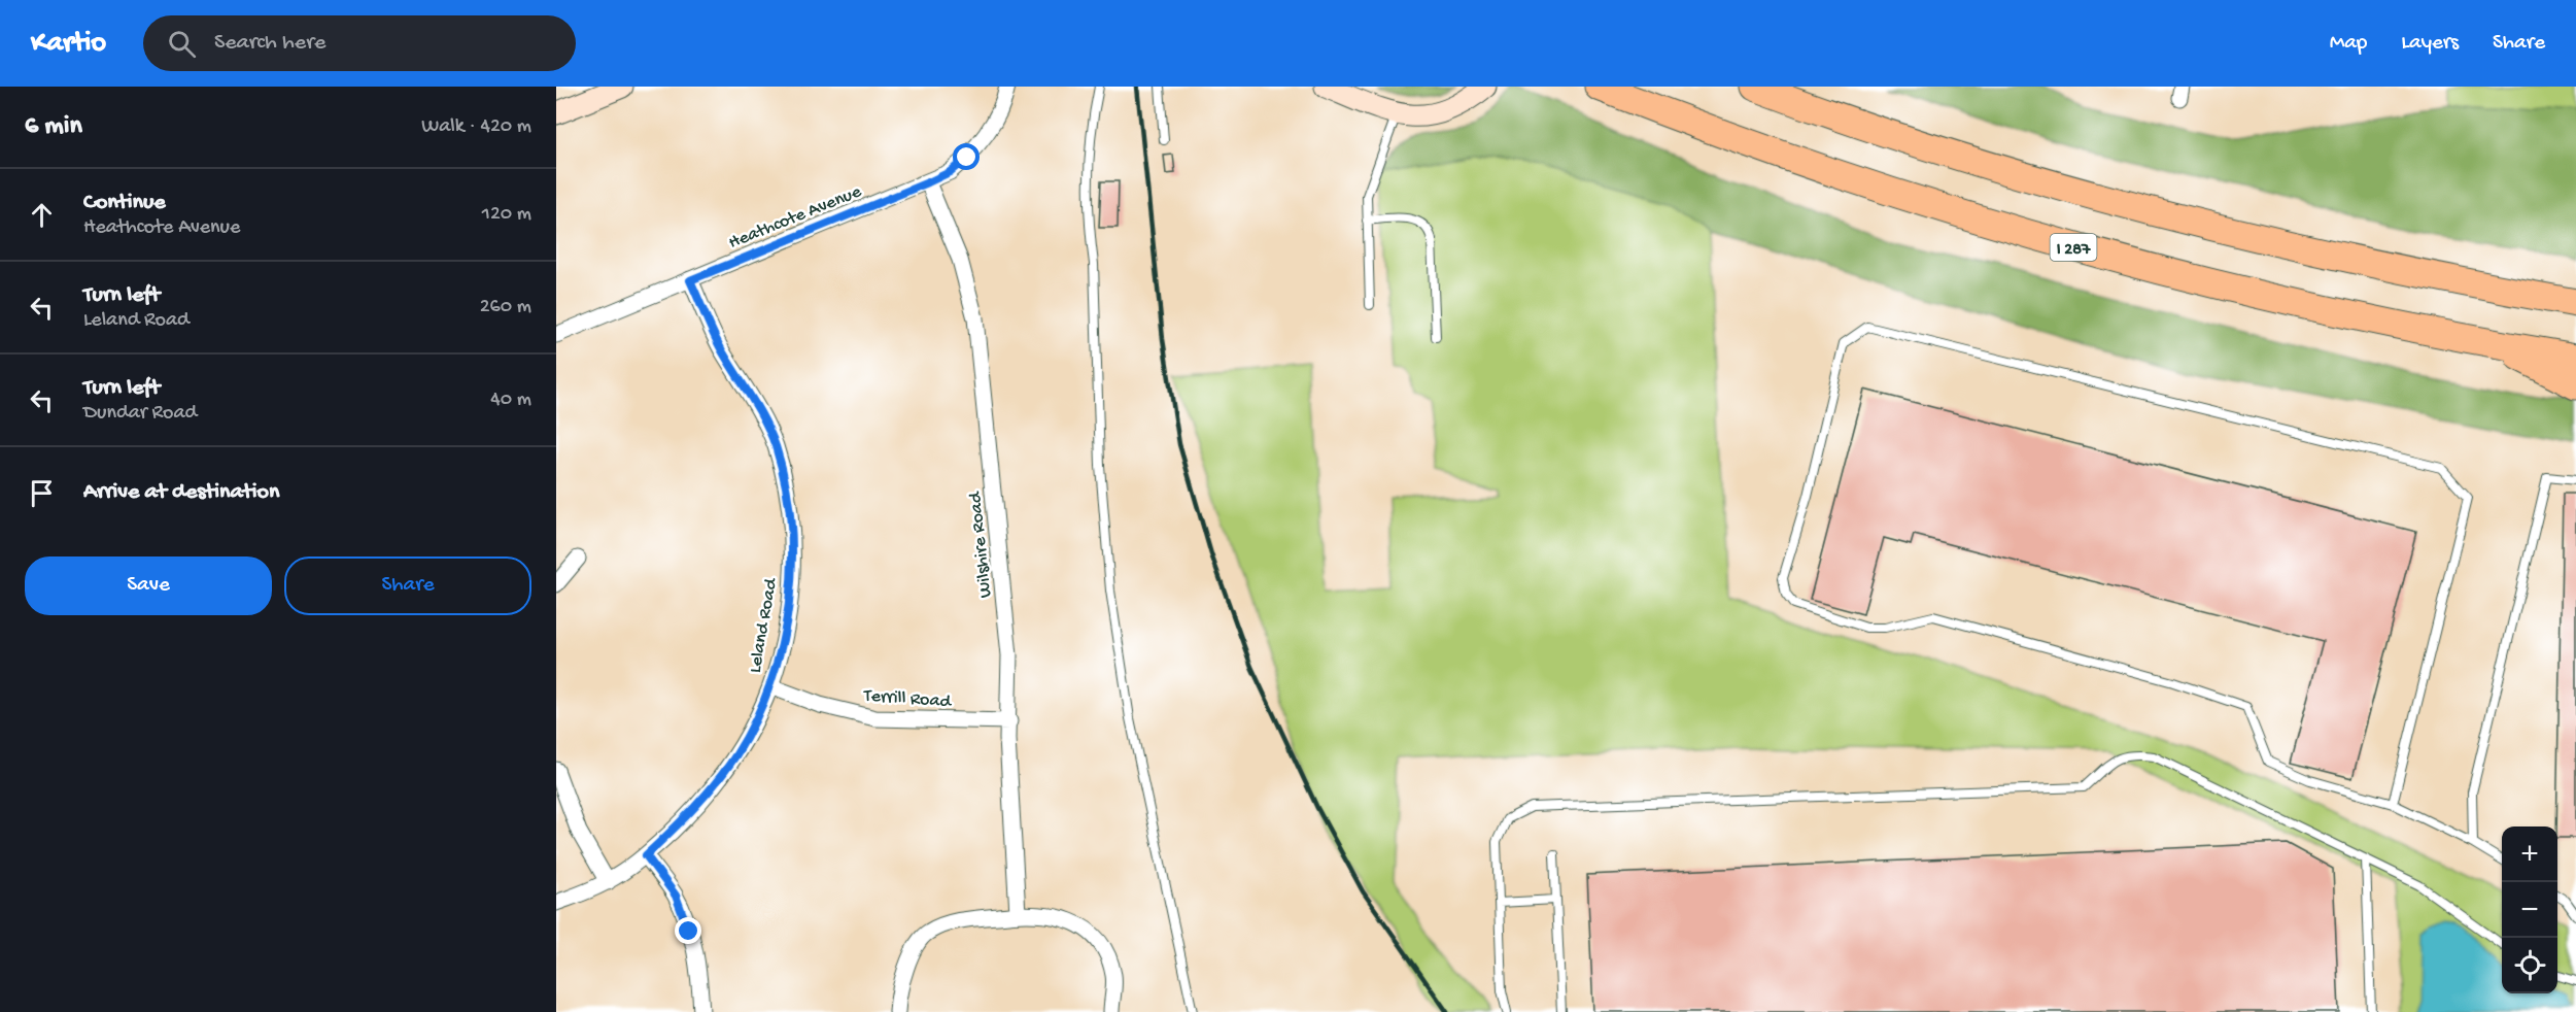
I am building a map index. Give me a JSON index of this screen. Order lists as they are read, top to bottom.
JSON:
{
  "streets": {
    "highway": ["I 287"],
    "street": [
      "Heathcote Avenue",
      "Wilshire Road",
      "Leland Road",
      "Terrill Road"
    ]
  },
  "crossings": [
    ["Heathcote Avenue", "Wilshire Road"],
    ["Heathcote Avenue", "Leland Road"],
    ["Wilshire Road", "Terrill Road"],
    ["Leland Road", "Terrill Road"]
  ],
  "page": {
    "header": "Kartio",
    "search": "Search here",
    "nav": ["Map", "Layers", "Share"],
    "heading": ["6 min", "Walk · 420 m"],
    "list": [
      ["Continue", "Heathcote Avenue", "120 m"],
      ["Turn left", "Leland Road", "260 m"],
      ["Turn left", "Dundar Road", "40 m"],
      "Arrive at destination"
    ],
    "buttons": ["Save", "Share"],
    "map_buttons": ["+", "−"]
  }
}
